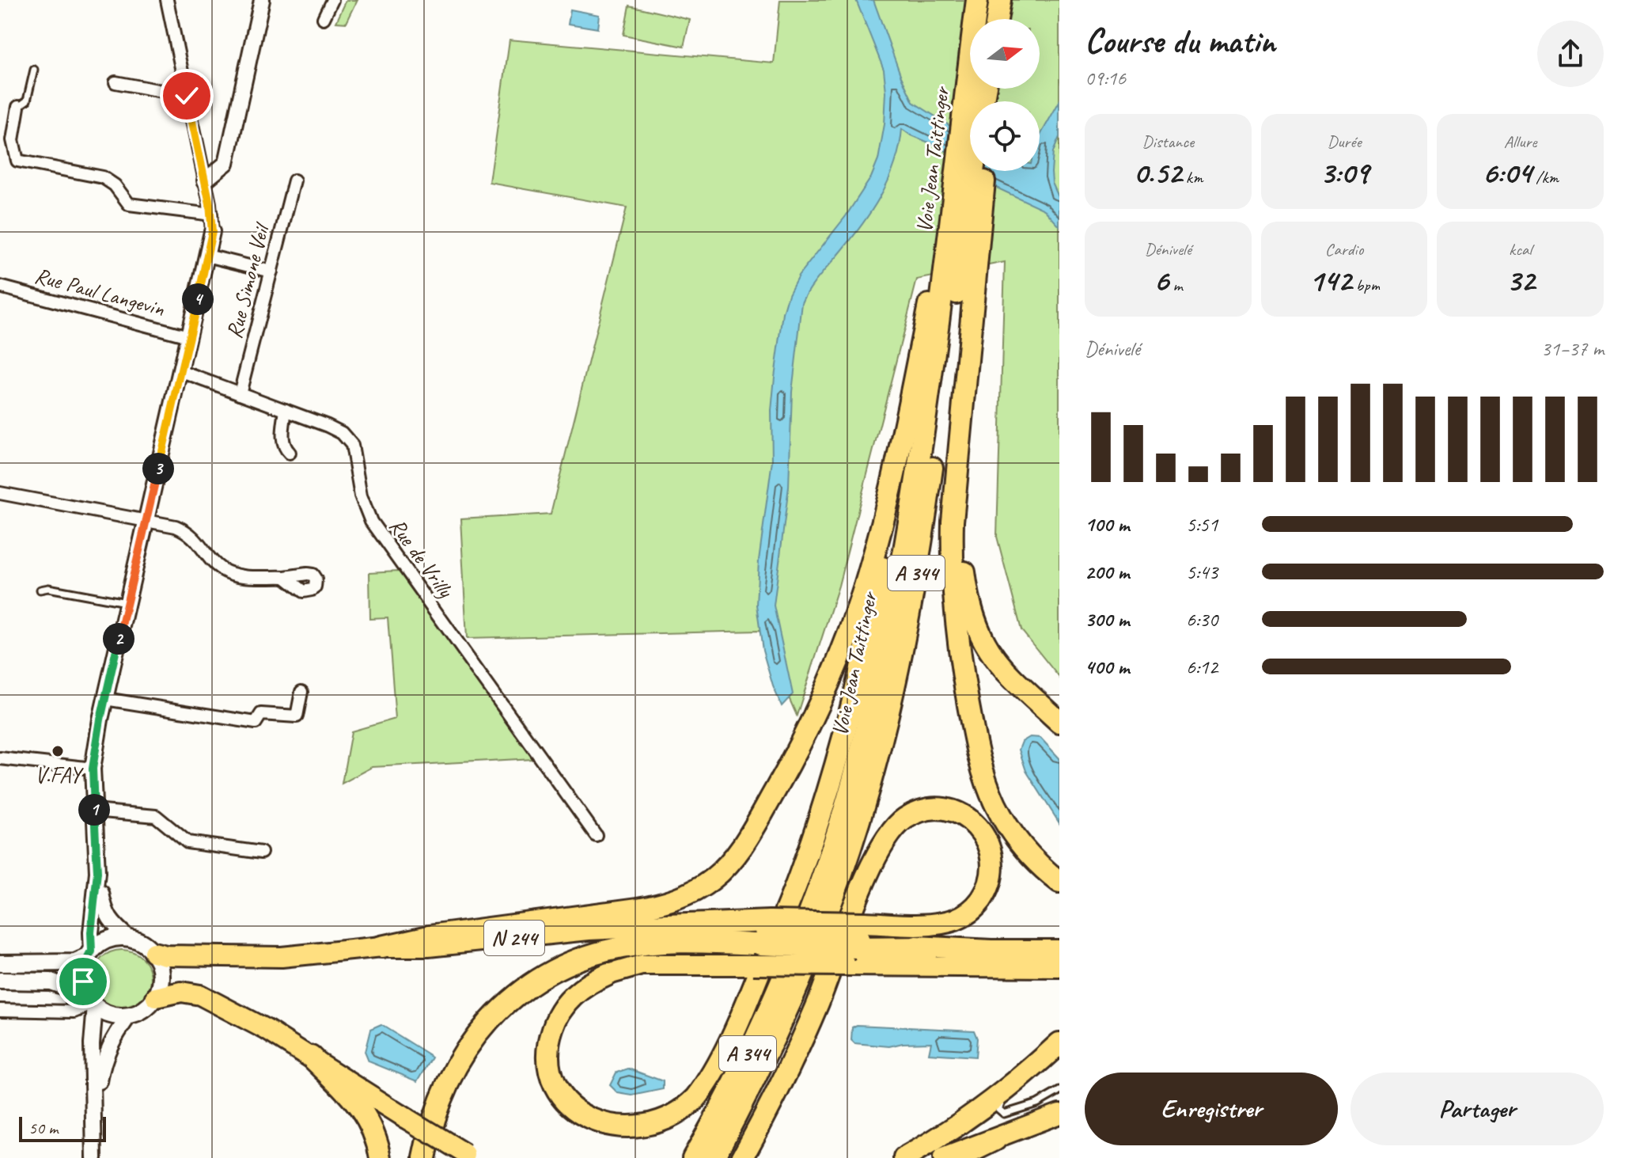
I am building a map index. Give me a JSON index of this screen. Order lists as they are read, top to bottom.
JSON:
{
  "streets": {
    "highway": ["Voie Jean Taittinger", "A 344", "N 244"],
    "street": ["Rue Simone Veil", "Rue Paul Langevin", "Rue de Vrilly"]
  },
  "crossings": [
    ["Rue Simone Veil", "Rue de Vrilly"]
  ],
  "places": ["V.FAY"],
  "scale_bar": "50 m",
  "north": "right",
  "page": {
    "heading": ["Course du matin", "09:16"],
    "stats": [
      ["Distance", "0.52 km"],
      ["Durée", "3:09"],
      ["Allure", "6:04 /km"],
      ["Dénivelé", "6 m"],
      ["Cardio", "142 bpm"],
      ["kcal", "32"]
    ],
    "pins": [
      "4",
      "3",
      "2",
      "1"
    ],
    "chart": ["Dénivelé", "31–37 m"],
    "list": [
      {
        "name": "100 m",
        "note": "5:51"
      },
      {
        "name": "200 m",
        "note": "5:43"
      },
      {
        "name": "300 m",
        "note": "6:30"
      },
      {
        "name": "400 m",
        "note": "6:12"
      }
    ],
    "buttons": ["Enregistrer", "Partager"],
    "scale": "50 m"
  }
}
